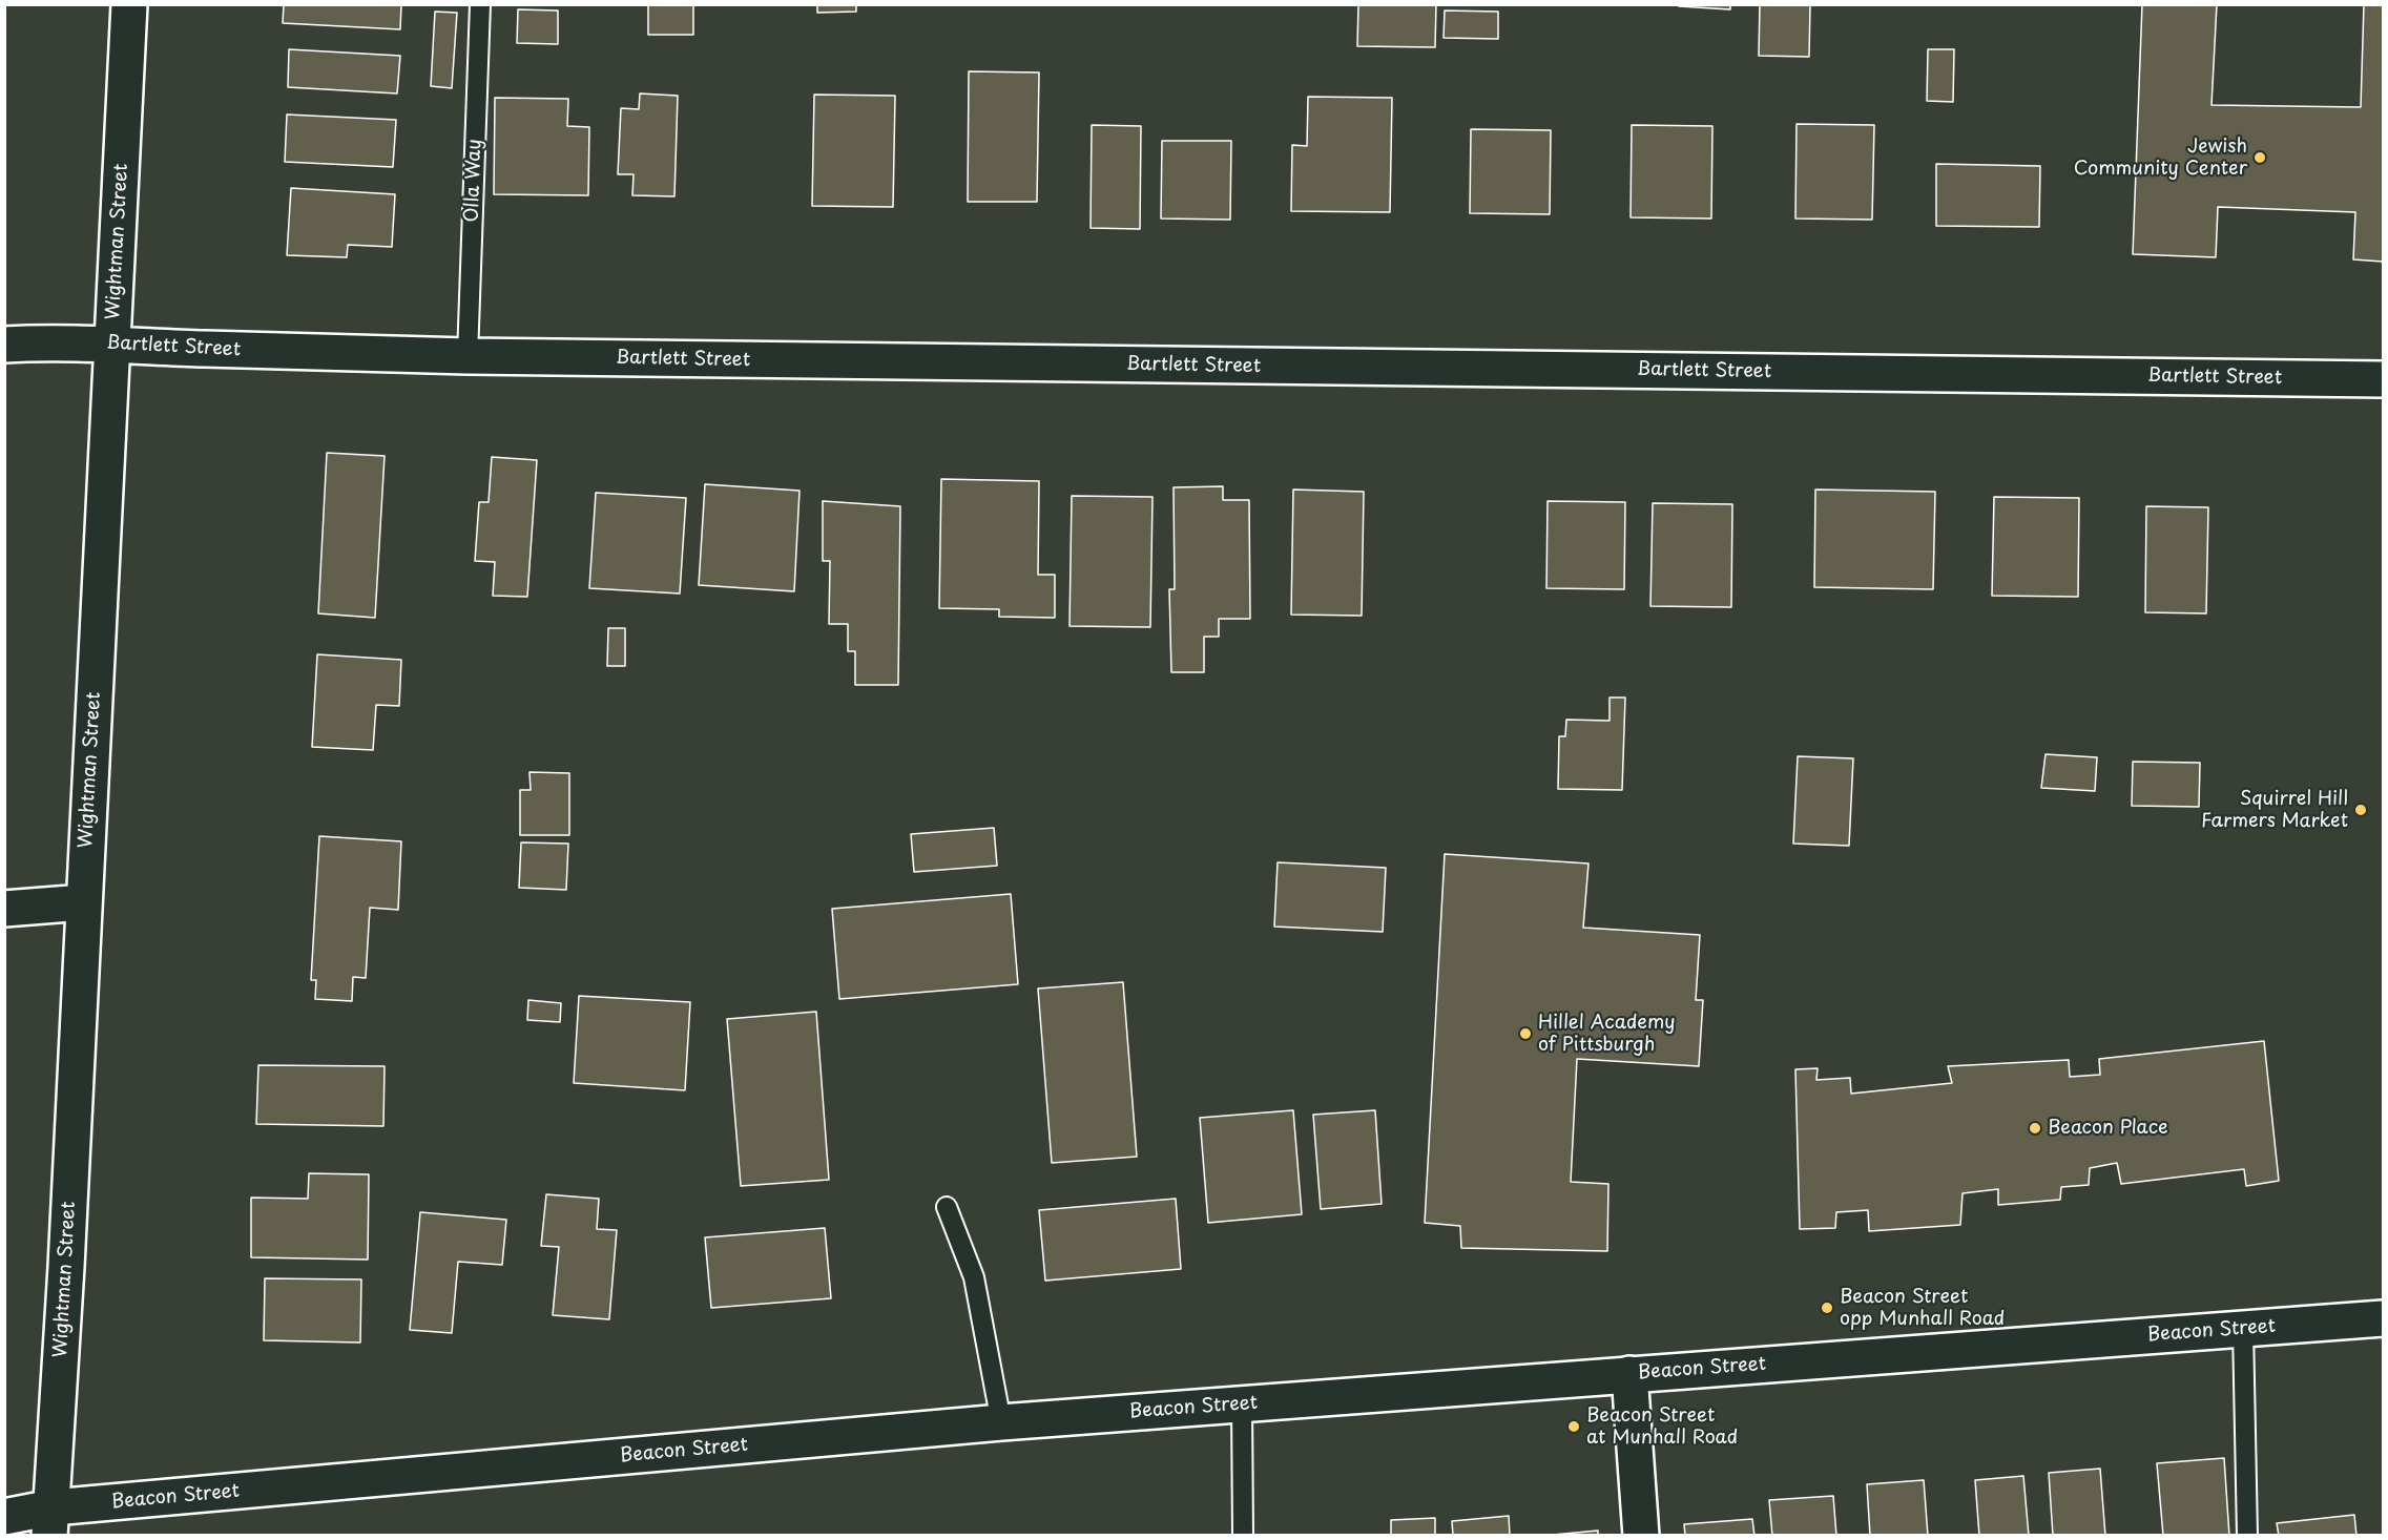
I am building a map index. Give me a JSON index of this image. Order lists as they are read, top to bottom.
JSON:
{
  "streets": {
    "street": ["Wightman Street", "Bartlett Street", "Beacon Street"],
    "lane": ["Olla Way"]
  },
  "crossings": [
    ["Olla Way", "Bartlett Street"],
    ["Wightman Street", "Bartlett Street"],
    ["Wightman Street", "Beacon Street"]
  ],
  "places": [
    "Jewish Community Center",
    "Squirrel Hill Farmers Market",
    "Hillel Academy of Pittsburgh",
    "Beacon Place",
    "Beacon Street opp Munhall Road",
    "Beacon Street at Munhall Road"
  ]
}
